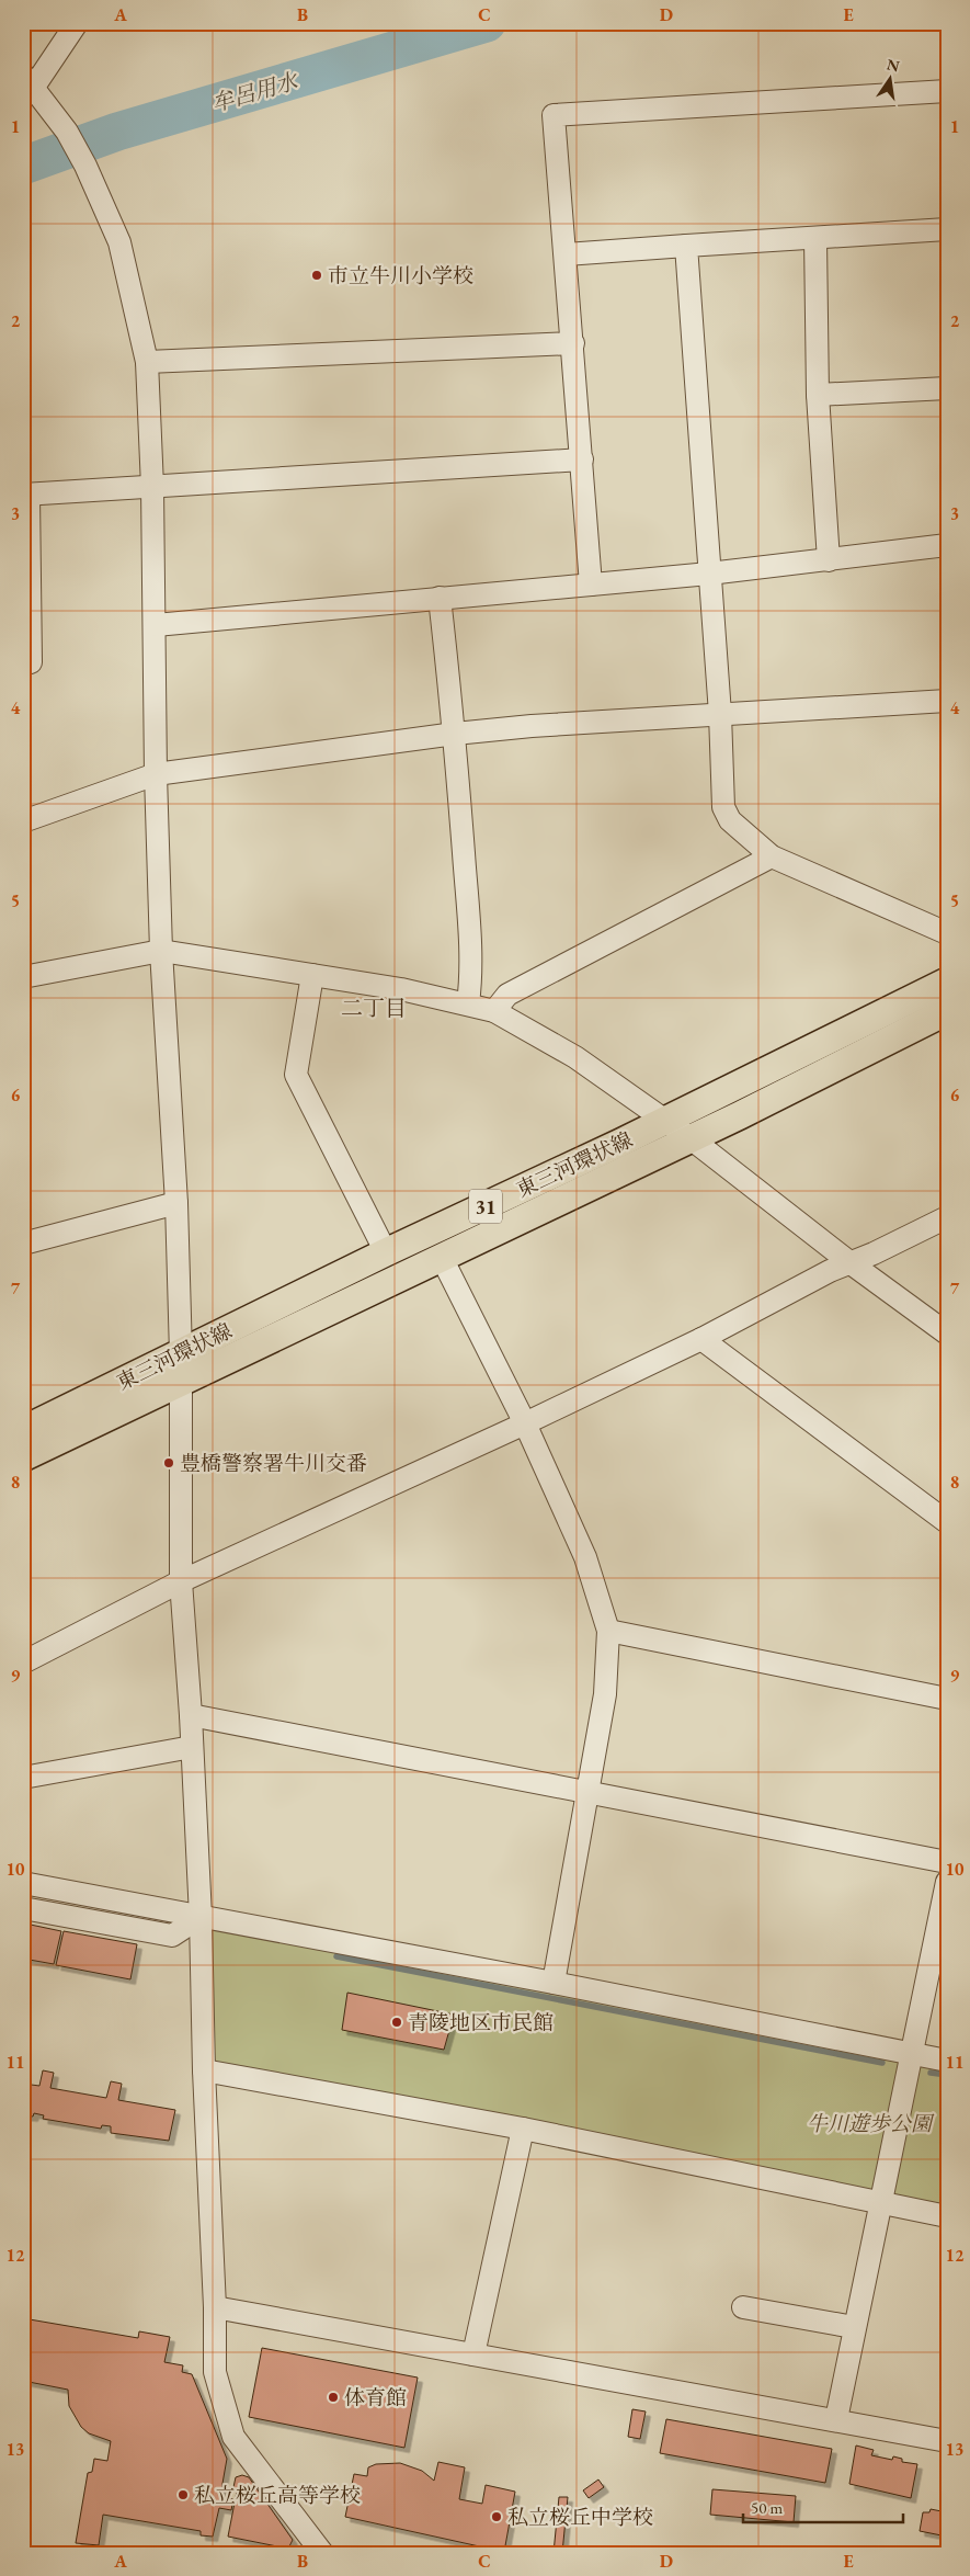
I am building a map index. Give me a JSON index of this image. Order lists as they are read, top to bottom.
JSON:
{
  "streets": {
    "main road": ["東三河環状線", "31"]
  },
  "districts": ["二丁目"],
  "water": ["牟呂用水"],
  "parks": ["牛川遊歩公園"],
  "places": [
    "市立牛川小学校",
    "豊橋警察署牛川交番",
    "青陵地区市民館",
    "体育館",
    "私立桜丘高等学校",
    "私立桜丘中学校"
  ],
  "scale_bar": "50 m",
  "north": "top",
  "grid": {
    "columns": [
      "A",
      "B",
      "C",
      "D",
      "E"
    ],
    "rows": [
      "1",
      "2",
      "3",
      "4",
      "5",
      "6",
      "7",
      "8",
      "9",
      "10",
      "11",
      "12",
      "13"
    ]
  }
}
